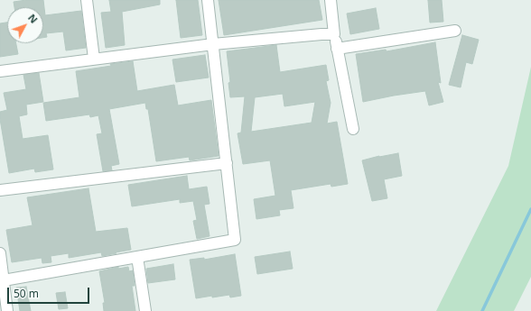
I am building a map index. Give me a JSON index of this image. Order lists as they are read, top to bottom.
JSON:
{
  "scale_bar": "50 m",
  "north": "top right"
}
